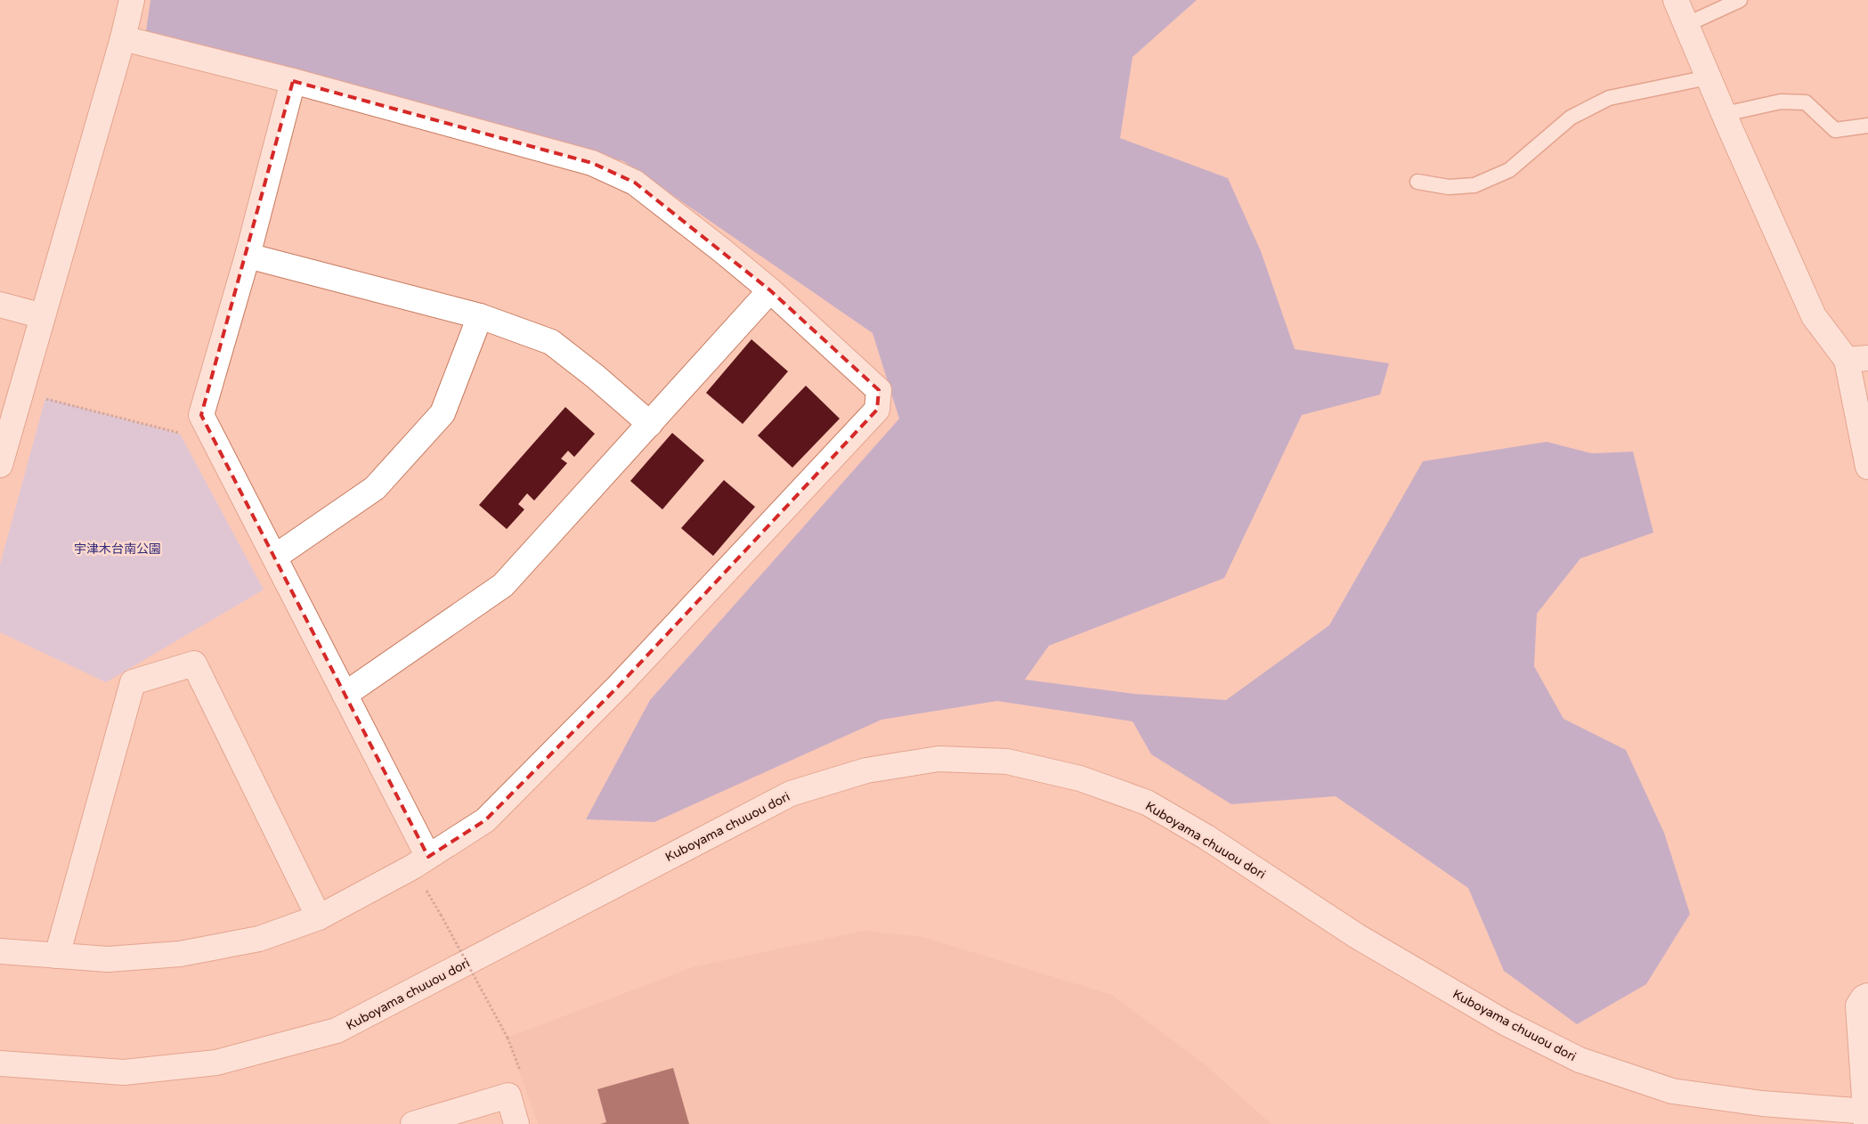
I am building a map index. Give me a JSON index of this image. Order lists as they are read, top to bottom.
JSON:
{
  "streets": {
    "street": ["Kuboyama chuuou dori"]
  },
  "parks": ["宇津木台南公園"]
}
